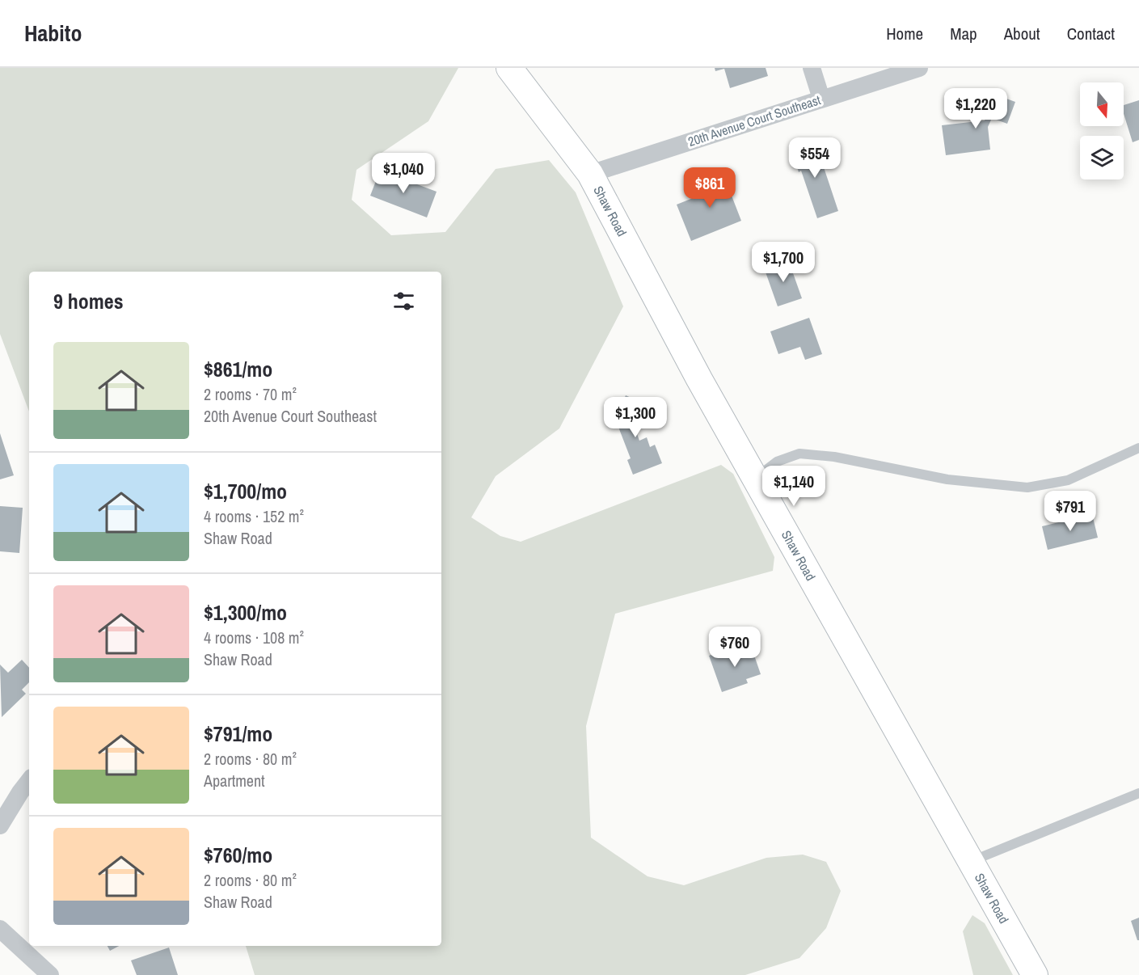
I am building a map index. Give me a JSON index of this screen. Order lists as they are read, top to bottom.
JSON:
{
  "streets": {
    "main road": ["Shaw Road"],
    "street": ["20th Avenue Court Southeast"]
  },
  "crossings": [
    ["20th Avenue Court Southeast", "Shaw Road"]
  ],
  "north": "bottom",
  "page": {
    "header": "Habito",
    "nav": [
      "Home",
      "Map",
      "About",
      "Contact"
    ],
    "price": [
      "$1,220",
      "$554",
      "$1,040",
      "$861",
      "$1,700",
      "$1,300",
      "$1,140",
      "$791",
      "$760"
    ],
    "heading": "9 homes",
    "list": [
      {
        "name": "$861/mo",
        "note": "2 rooms · 70 m² · 20th Avenue Court Southeast"
      },
      {
        "name": "$1,700/mo",
        "note": "4 rooms · 152 m² · Shaw Road"
      },
      {
        "name": "$1,300/mo",
        "note": "4 rooms · 108 m² · Shaw Road"
      },
      {
        "name": "$791/mo",
        "note": "2 rooms · 80 m² · Apartment"
      },
      {
        "name": "$760/mo",
        "note": "2 rooms · 80 m² · Shaw Road"
      }
    ]
  }
}
